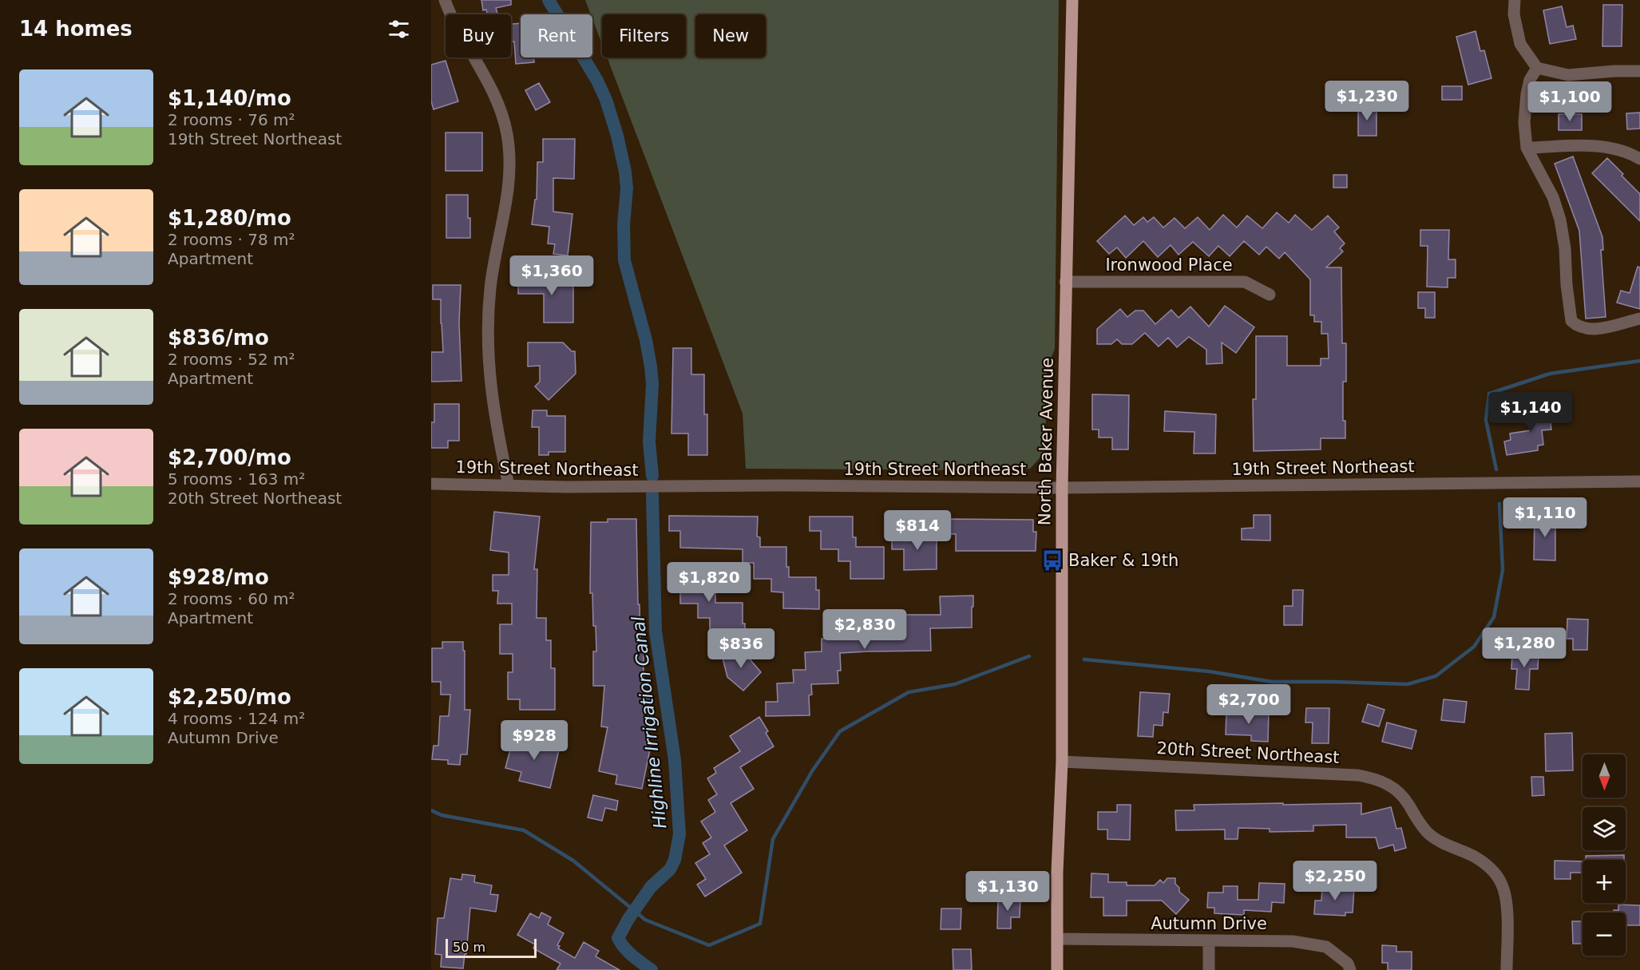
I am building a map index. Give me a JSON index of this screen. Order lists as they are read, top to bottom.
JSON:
{
  "streets": {
    "main road": ["North Baker Avenue"],
    "street": [
      "Ironwood Place",
      "19th Street Northeast",
      "20th Street Northeast",
      "Autumn Drive"
    ]
  },
  "crossings": [
    ["Ironwood Place", "North Baker Avenue"],
    ["North Baker Avenue", "19th Street Northeast"],
    ["North Baker Avenue", "20th Street Northeast"],
    ["North Baker Avenue", "Autumn Drive"]
  ],
  "water": ["Highline Irrigation Canal"],
  "places": {
    "bus stop": ["Baker & 19th"]
  },
  "scale_bar": "50 m",
  "north": "bottom",
  "page": {
    "heading": "14 homes",
    "chip": [
      "Buy",
      "Rent",
      "Filters",
      "New"
    ],
    "list": [
      {
        "name": "$1,140/mo",
        "note": "2 rooms · 76 m² · 19th Street Northeast"
      },
      {
        "name": "$1,280/mo",
        "note": "2 rooms · 78 m² · Apartment"
      },
      {
        "name": "$836/mo",
        "note": "2 rooms · 52 m² · Apartment"
      },
      {
        "name": "$2,700/mo",
        "note": "5 rooms · 163 m² · 20th Street Northeast"
      },
      {
        "name": "$928/mo",
        "note": "2 rooms · 60 m² · Apartment"
      },
      {
        "name": "$2,250/mo",
        "note": "4 rooms · 124 m² · Autumn Drive"
      }
    ],
    "price": [
      "$1,230",
      "$1,100",
      "$1,360",
      "$1,140",
      "$1,110",
      "$814",
      "$1,820",
      "$2,830",
      "$1,280",
      "$836",
      "$2,700",
      "$928",
      "$2,250",
      "$1,130"
    ],
    "map_buttons": ["+", "−"],
    "scale": "50 m"
  }
}
